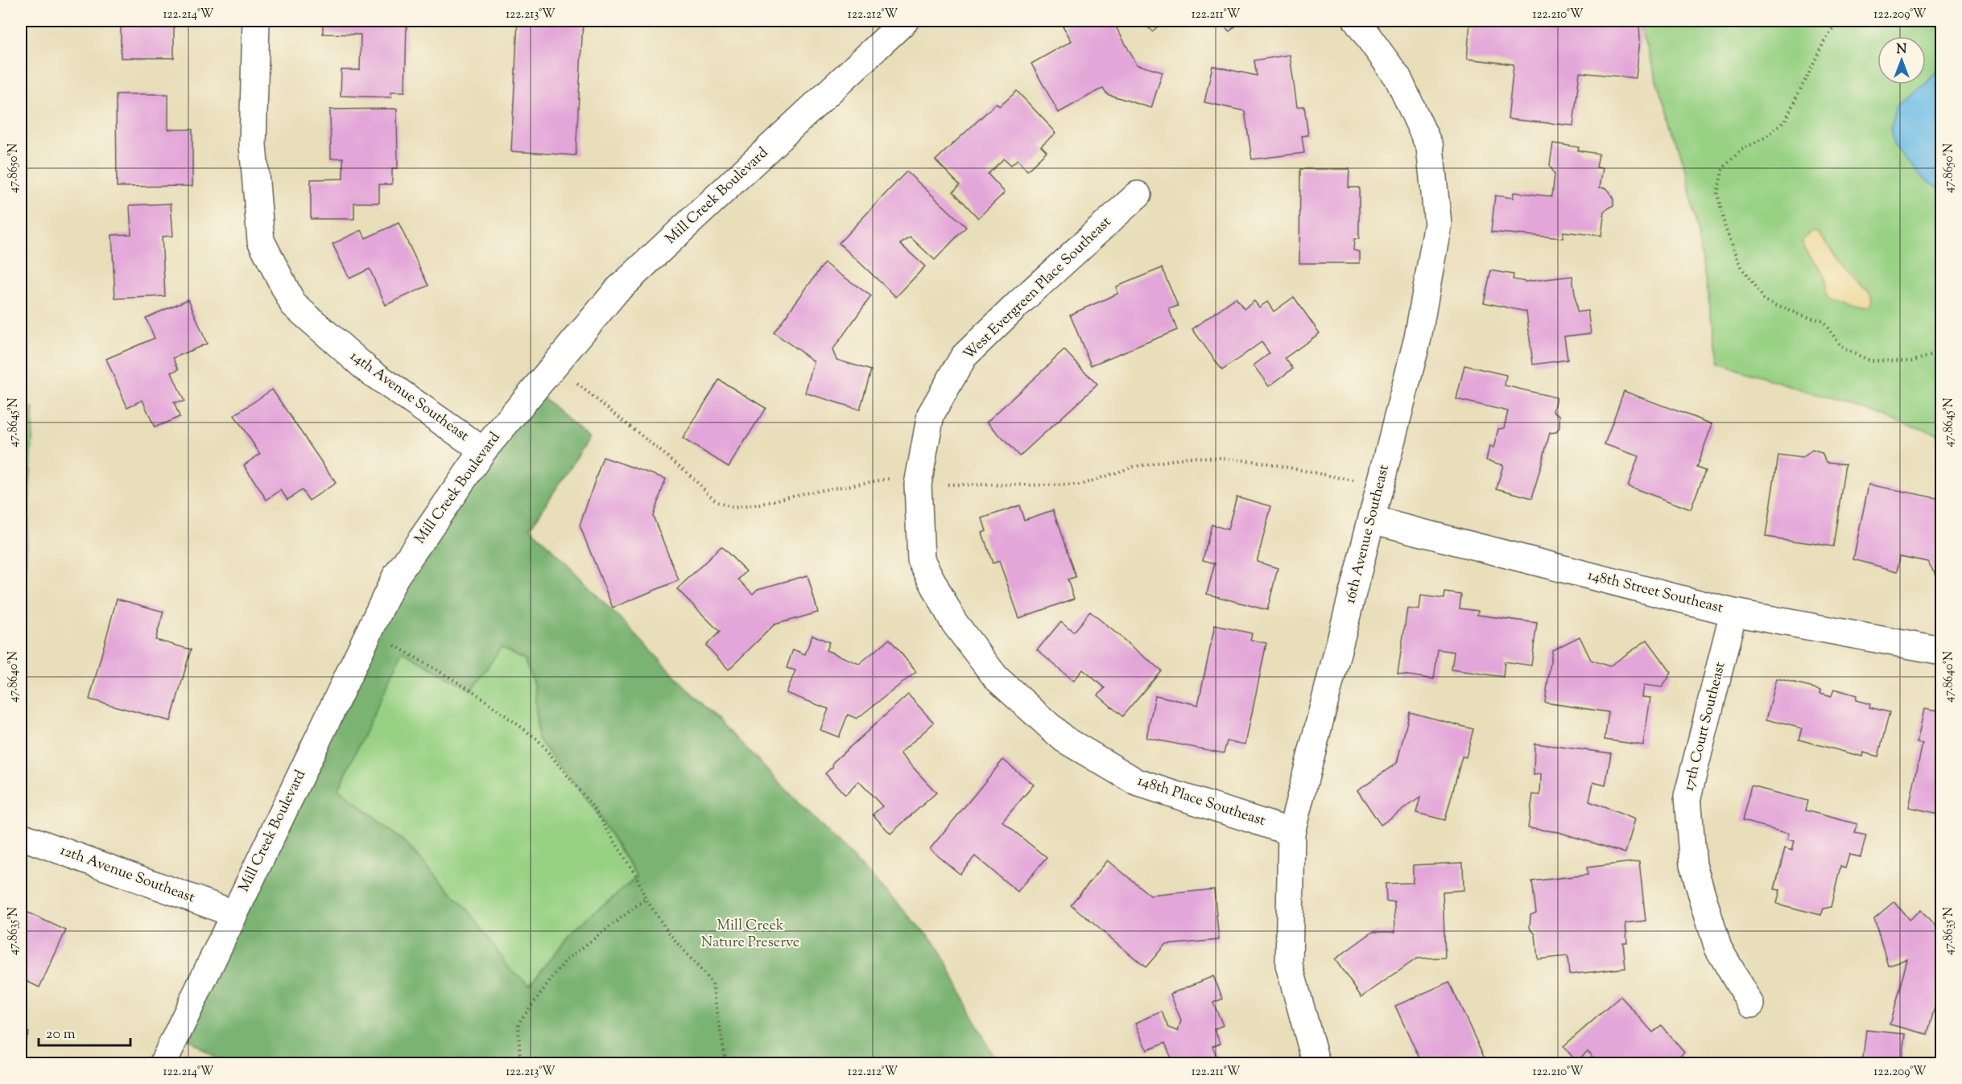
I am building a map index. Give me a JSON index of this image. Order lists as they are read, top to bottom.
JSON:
{
  "streets": {
    "street": [
      "Mill Creek Boulevard",
      "West Evergreen Place Southeast",
      "14th Avenue Southeast",
      "16th Avenue Southeast",
      "148th Street Southeast",
      "17th Court Southeast",
      "148th Place Southeast",
      "12th Avenue Southeast"
    ]
  },
  "crossings": [
    ["Mill Creek Boulevard", "14th Avenue Southeast"],
    ["Mill Creek Boulevard", "12th Avenue Southeast"],
    ["West Evergreen Place Southeast", "148th Place Southeast"],
    ["16th Avenue Southeast", "148th Street Southeast"],
    ["16th Avenue Southeast", "148th Place Southeast"],
    ["148th Street Southeast", "17th Court Southeast"]
  ],
  "parks": ["Mill Creek Nature Preserve"],
  "scale_bar": "20 m",
  "north": "top",
  "coordinates": [
    "122.214°W",
    "122.213°W",
    "122.212°W",
    "122.211°W",
    "122.210°W",
    "122.209°W",
    "47.8650°N",
    "47.8645°N",
    "47.8640°N",
    "47.8635°N"
  ]
}
